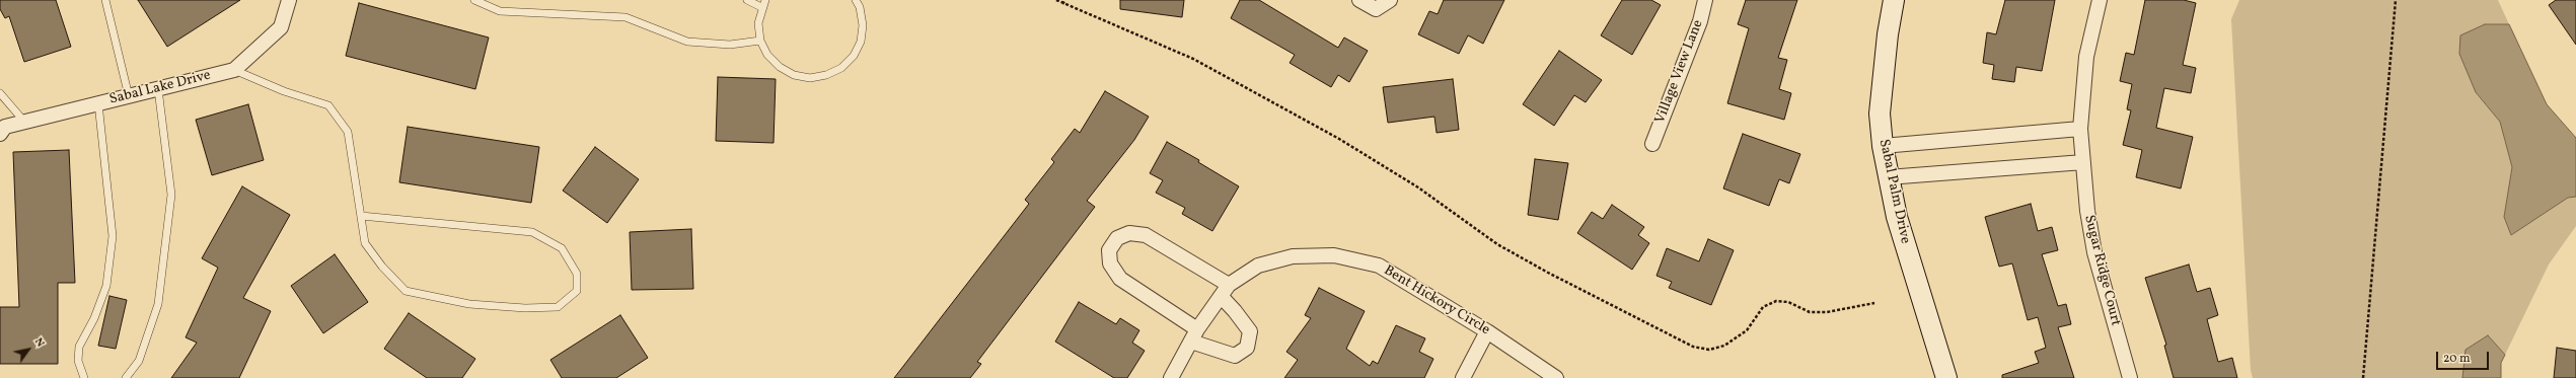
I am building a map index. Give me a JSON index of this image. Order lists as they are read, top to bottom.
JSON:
{
  "streets": {
    "street": [
      "Village View Lane",
      "Sabal Lake Drive",
      "Sabal Palm Drive",
      "Sugar Ridge Court",
      "Bent Hickory Circle"
    ]
  },
  "scale_bar": "20 m",
  "north": "top right"
}
